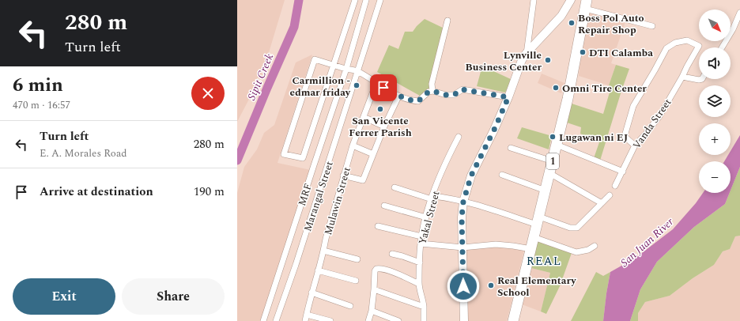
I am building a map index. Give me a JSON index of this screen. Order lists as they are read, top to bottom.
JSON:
{
  "streets": {
    "highway": ["1"],
    "street": [
      "Vanda Street",
      "MRF",
      "Marangal Street",
      "Mulawin Street",
      "Yakal Street"
    ]
  },
  "districts": ["REAL"],
  "water": ["Sipit Creek", "San Juan River"],
  "places": [
    "Boss Pol Auto Repair Shop",
    "DTI Calamba",
    "Lynville Business Center",
    "Carmillion - edmar friday",
    "Omni Tire Center",
    "San Vicente Ferrer Parish",
    "Lugawan ni EJ",
    "Real Elementary School"
  ],
  "north": "bottom right",
  "page": {
    "turn": ["280 m", "Turn left"],
    "map_buttons": ["+", "−"],
    "heading": ["6 min", "470 m · 16:57"],
    "list": [
      {
        "name": "Turn left",
        "note": "E. A. Morales Road",
        "value": "280 m"
      },
      {
        "name": "Arrive at destination",
        "value": "190 m"
      }
    ],
    "buttons": ["Exit", "Share"]
  }
}
